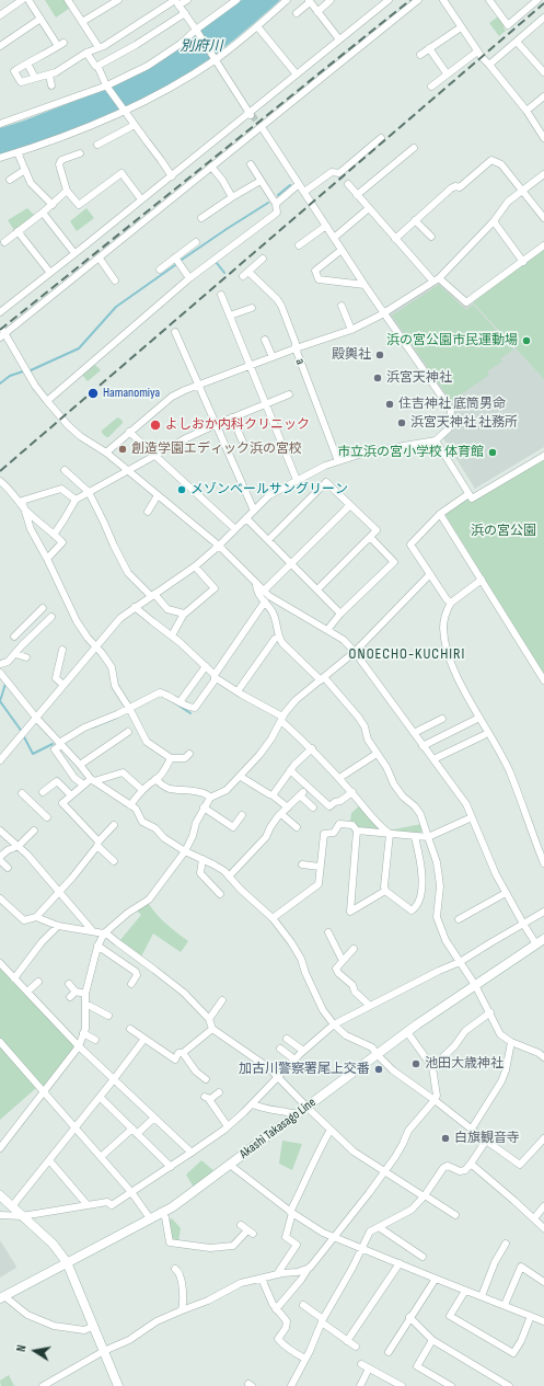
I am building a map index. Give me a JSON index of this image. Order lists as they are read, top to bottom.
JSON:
{
  "streets": {
    "main road": ["Akashi Takasago Line"],
    "street": ["a"]
  },
  "districts": ["ONOECHO-KUCHIRI"],
  "water": ["別府川"],
  "parks": ["浜の宮公園"],
  "places": [
    "浜の宮公園市民運動場",
    "殿輿社",
    "浜宮天神社",
    "Hamanomiya",
    "住吉神社 底筒男命",
    "浜宮天神社 社務所",
    "よしおか内科クリニック",
    "創造学園エディック浜の宮校",
    "市立浜の宮小学校 体育館",
    "メゾンベールサングリーン",
    "池田大歳神社",
    "加古川警察署尾上交番",
    "白旗観音寺"
  ],
  "north": "left"
}
